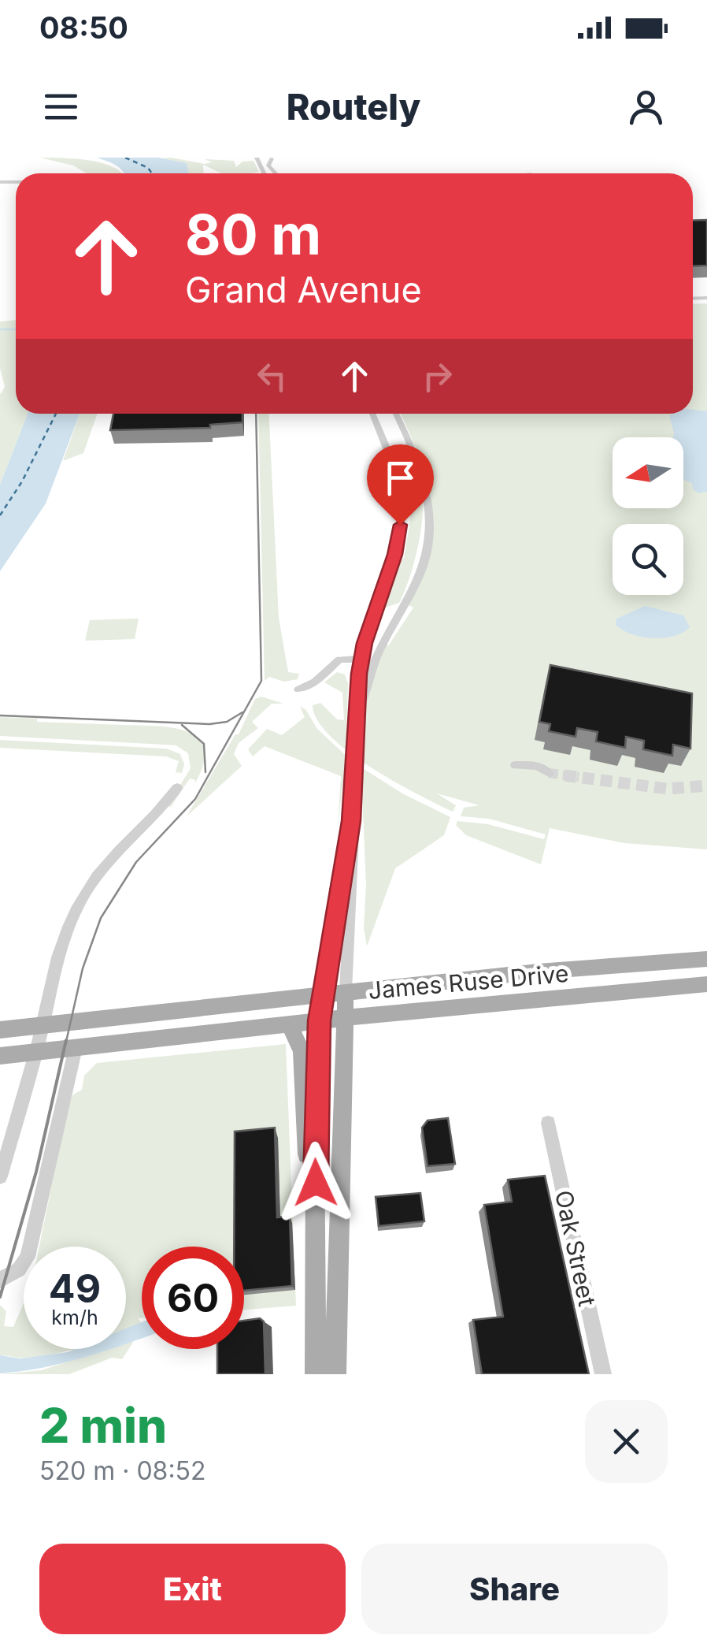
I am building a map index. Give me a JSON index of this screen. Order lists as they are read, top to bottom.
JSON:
{
  "streets": {
    "main road": ["James Ruse Drive"],
    "street": ["Oak Street"]
  },
  "north": "left",
  "page": {
    "status": "08:50",
    "header": "Routely",
    "turn": ["80 m", "Grand Avenue"],
    "speed": "49 km/h",
    "limit": "60",
    "heading": ["2 min", "520 m · 08:52"],
    "buttons": ["Exit", "Share"]
  }
}
